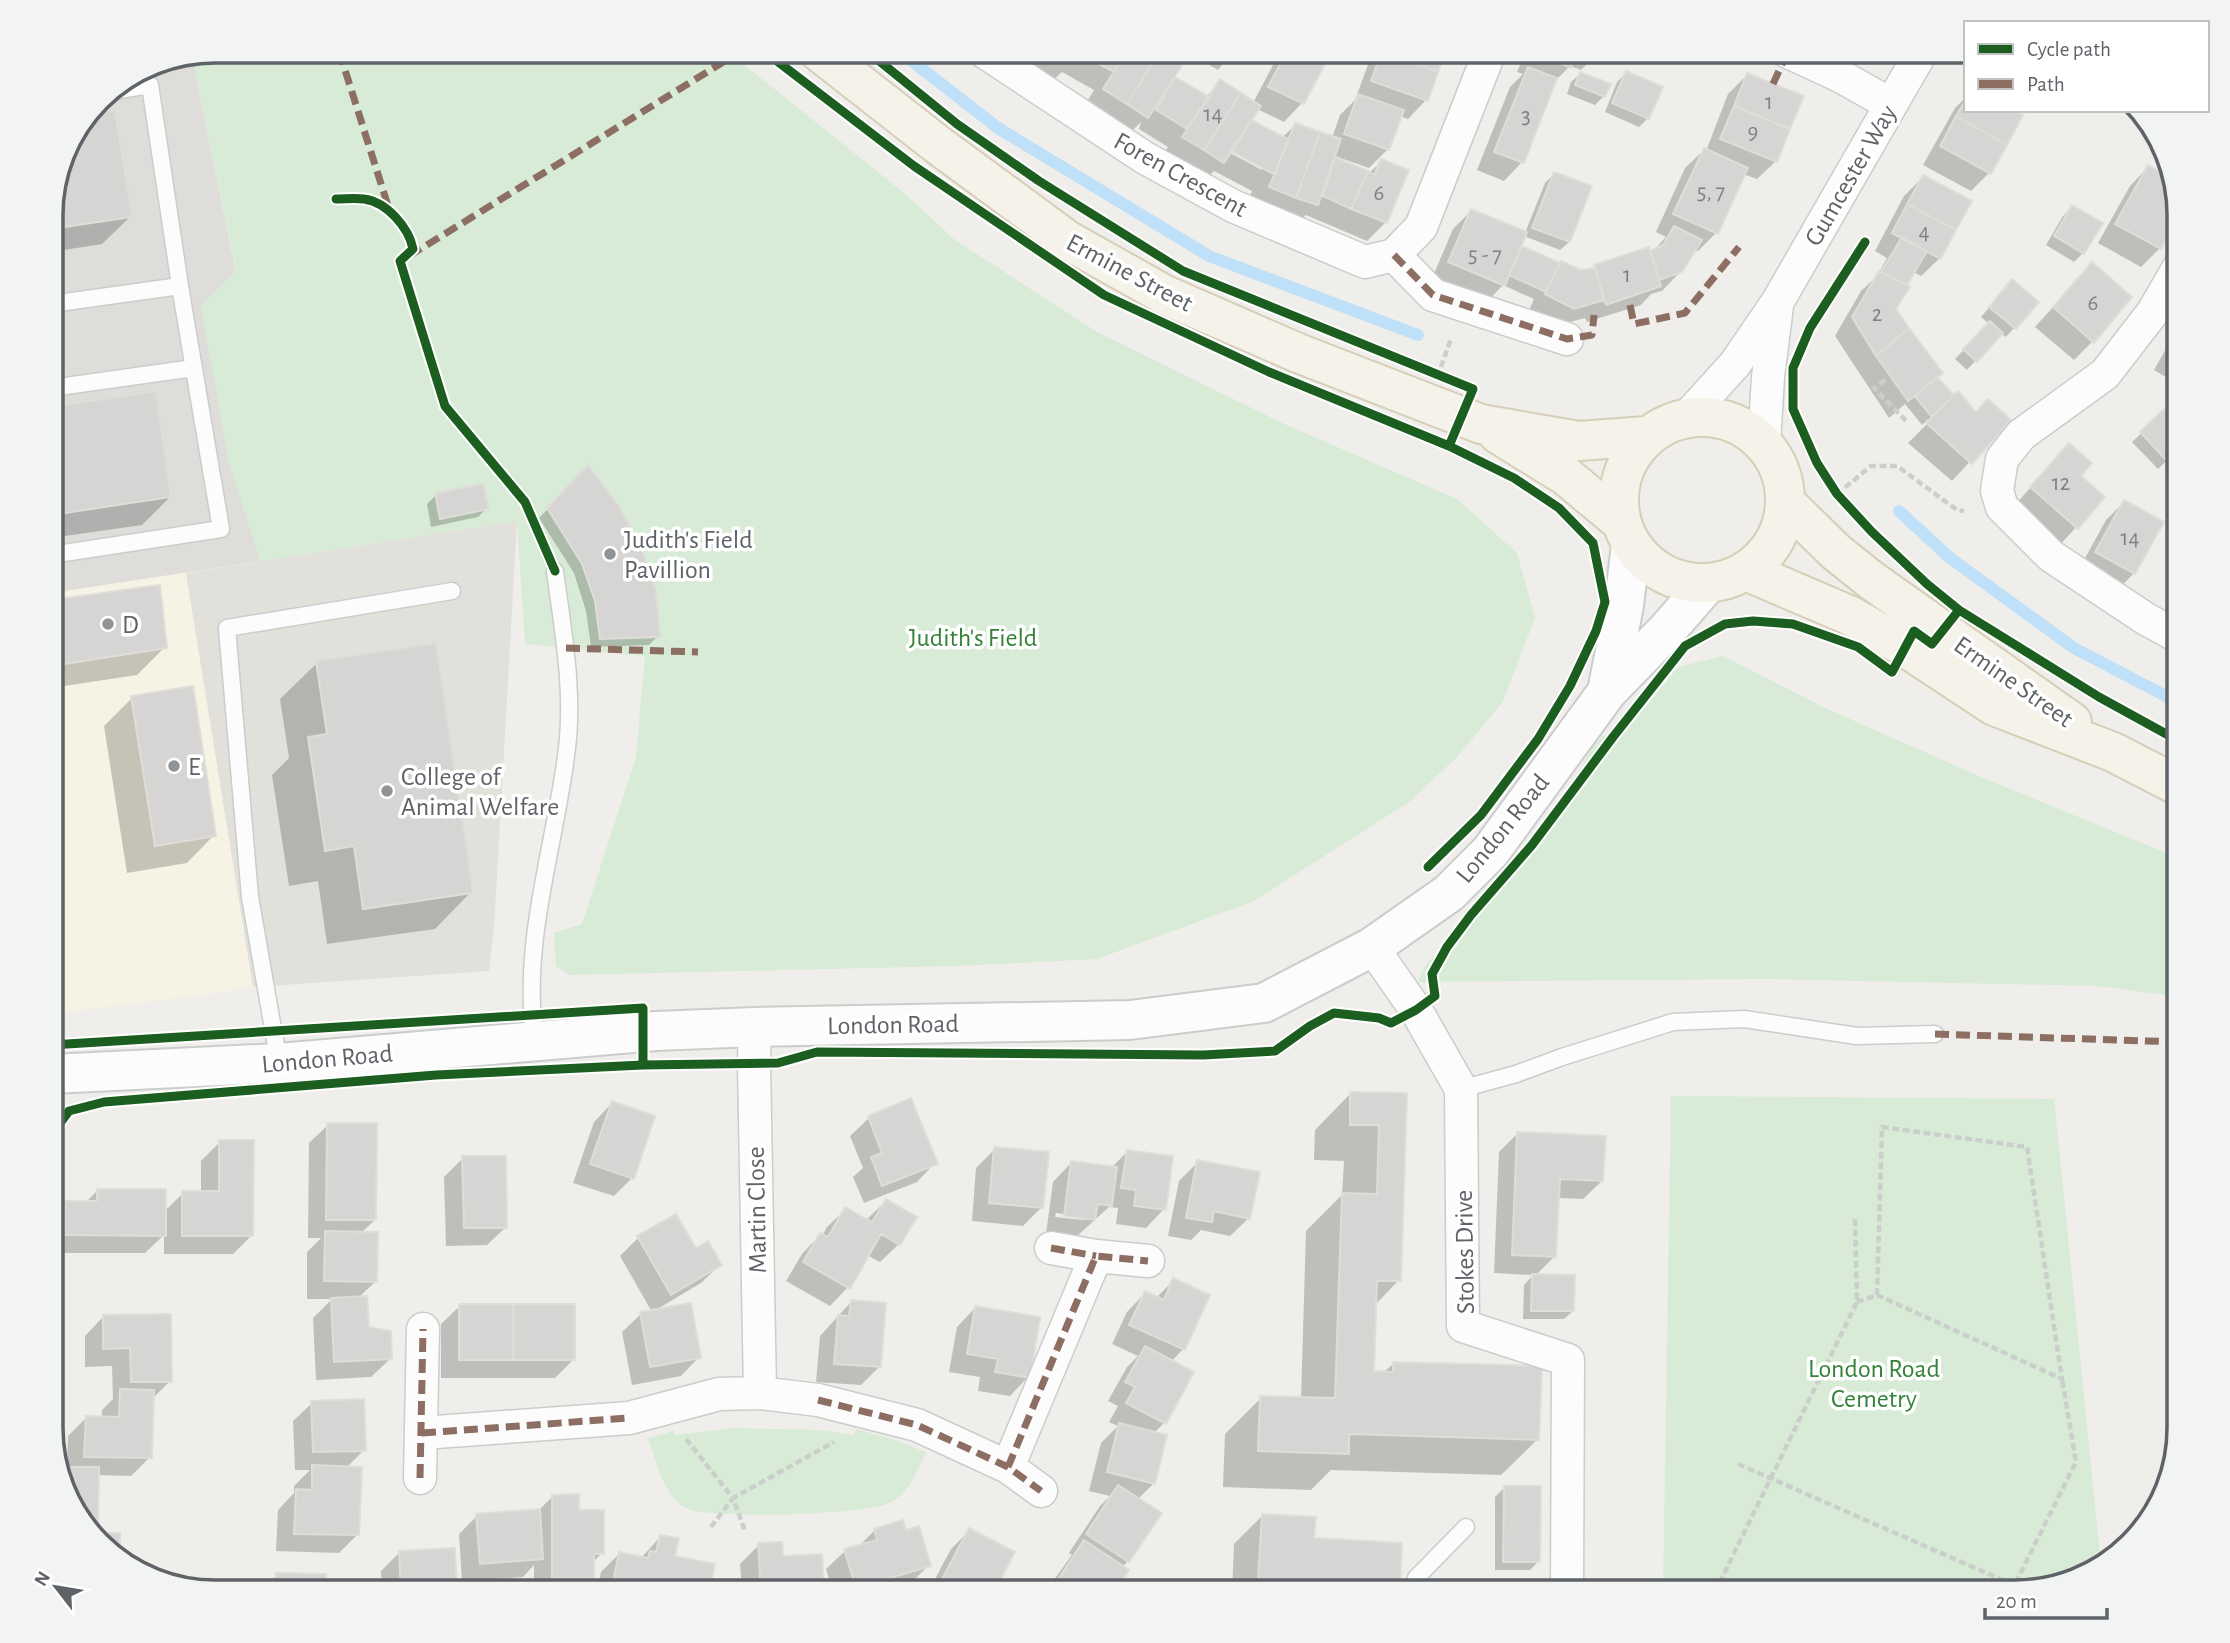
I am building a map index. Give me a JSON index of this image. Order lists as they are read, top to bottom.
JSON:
{
  "streets": {
    "main road": ["Ermine Street"],
    "street": [
      "Foren Crescent",
      "Gumcester Way",
      "London Road",
      "Martin Close",
      "Stokes Drive"
    ]
  },
  "crossings": [
    ["Gumcester Way", "Ermine Street"],
    ["Gumcester Way", "London Road"],
    ["Ermine Street", "London Road"],
    ["London Road", "Martin Close"],
    ["London Road", "Stokes Drive"]
  ],
  "parks": ["Judith's Field", "London Road Cemetry"],
  "places": [
    "Judith's Field Pavillion",
    "D",
    "E",
    "College of Animal Welfare"
  ],
  "house_numbers": [
    "1",
    "14",
    "3",
    "9",
    "5, 7",
    "6",
    "4",
    "5 - 7",
    "1",
    "6",
    "2",
    "12",
    "14"
  ],
  "legend": ["Cycle path", "Path"],
  "scale_bar": "20 m",
  "north": "top left"
}
